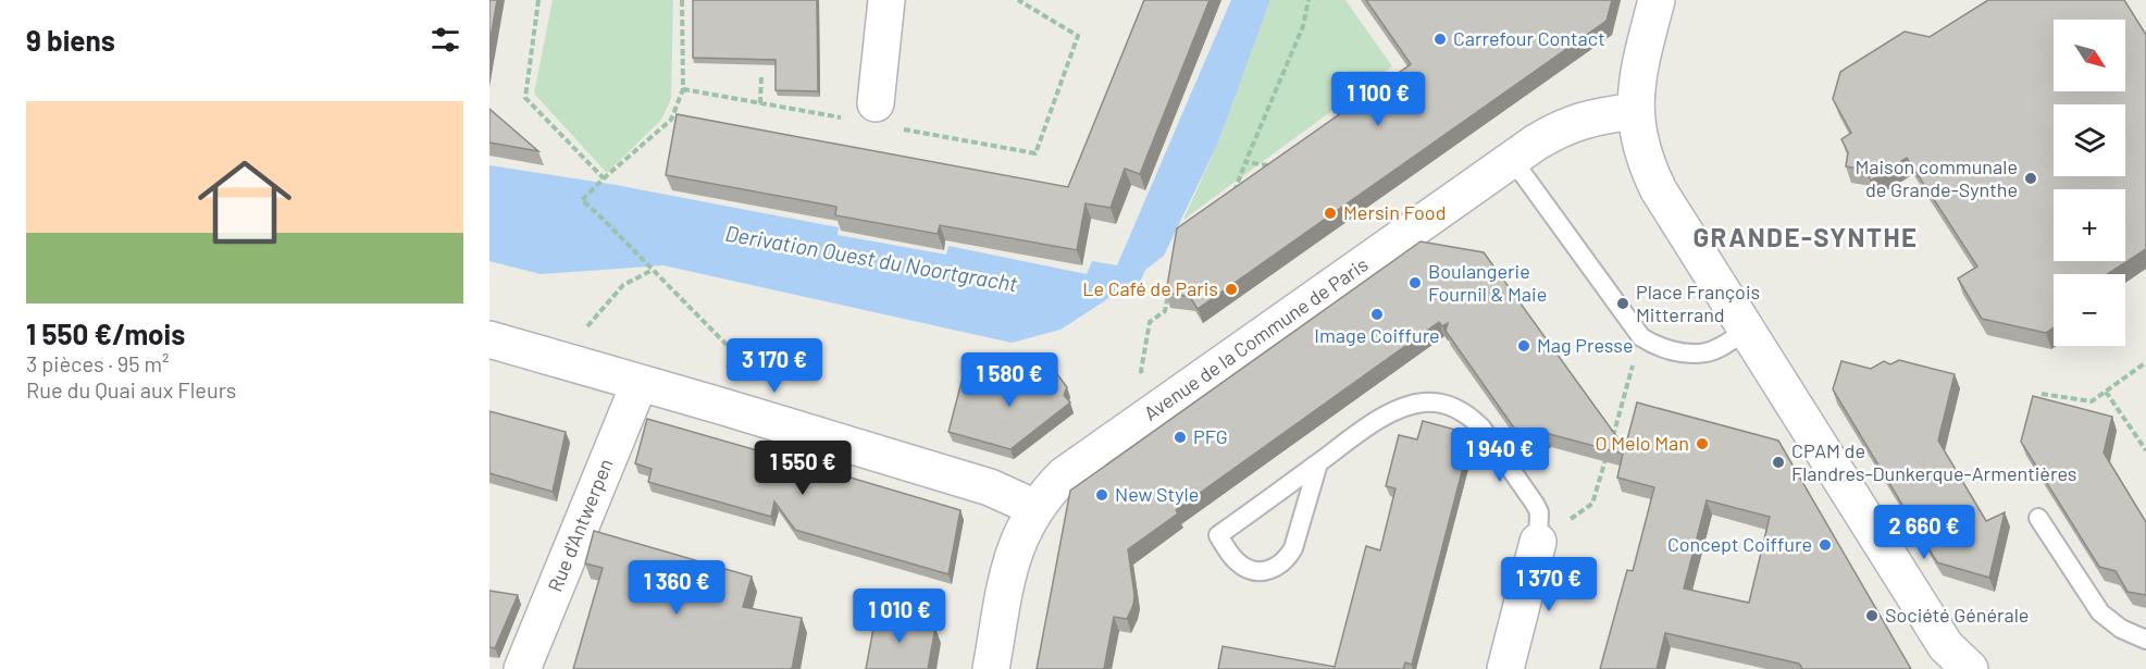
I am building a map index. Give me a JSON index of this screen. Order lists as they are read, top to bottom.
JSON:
{
  "streets": {
    "street": ["Avenue de la Commune de Paris", "Rue d'Antwerpen"]
  },
  "districts": ["GRANDE-SYNTHE"],
  "water": ["Derivation Ouest du Noortgracht"],
  "places": [
    "Carrefour Contact",
    "Maison communale de Grande-Synthe",
    "Mersin Food",
    "Boulangerie Fournil & Maie",
    "Le Café de Paris",
    "Place François Mitterrand",
    "Image Coiffure",
    "Mag Presse",
    "PFG",
    "O Melo Man",
    "CPAM de Flandres-Dunkerque-Armentières",
    "New Style",
    "Concept Coiffure",
    "Société Générale"
  ],
  "north": "bottom right",
  "page": {
    "heading": "9 biens",
    "map_buttons": ["+", "−"],
    "price": [
      "1 100 €",
      "3 170 €",
      "1 580 €",
      "1 940 €",
      "1 550 €",
      "2 660 €",
      "1 370 €",
      "1 360 €",
      "1 010 €"
    ],
    "list": [
      {
        "name": "1 550 €/mois",
        "note": "3 pièces · 95 m² · Rue du Quai aux Fleurs"
      }
    ]
  }
}
